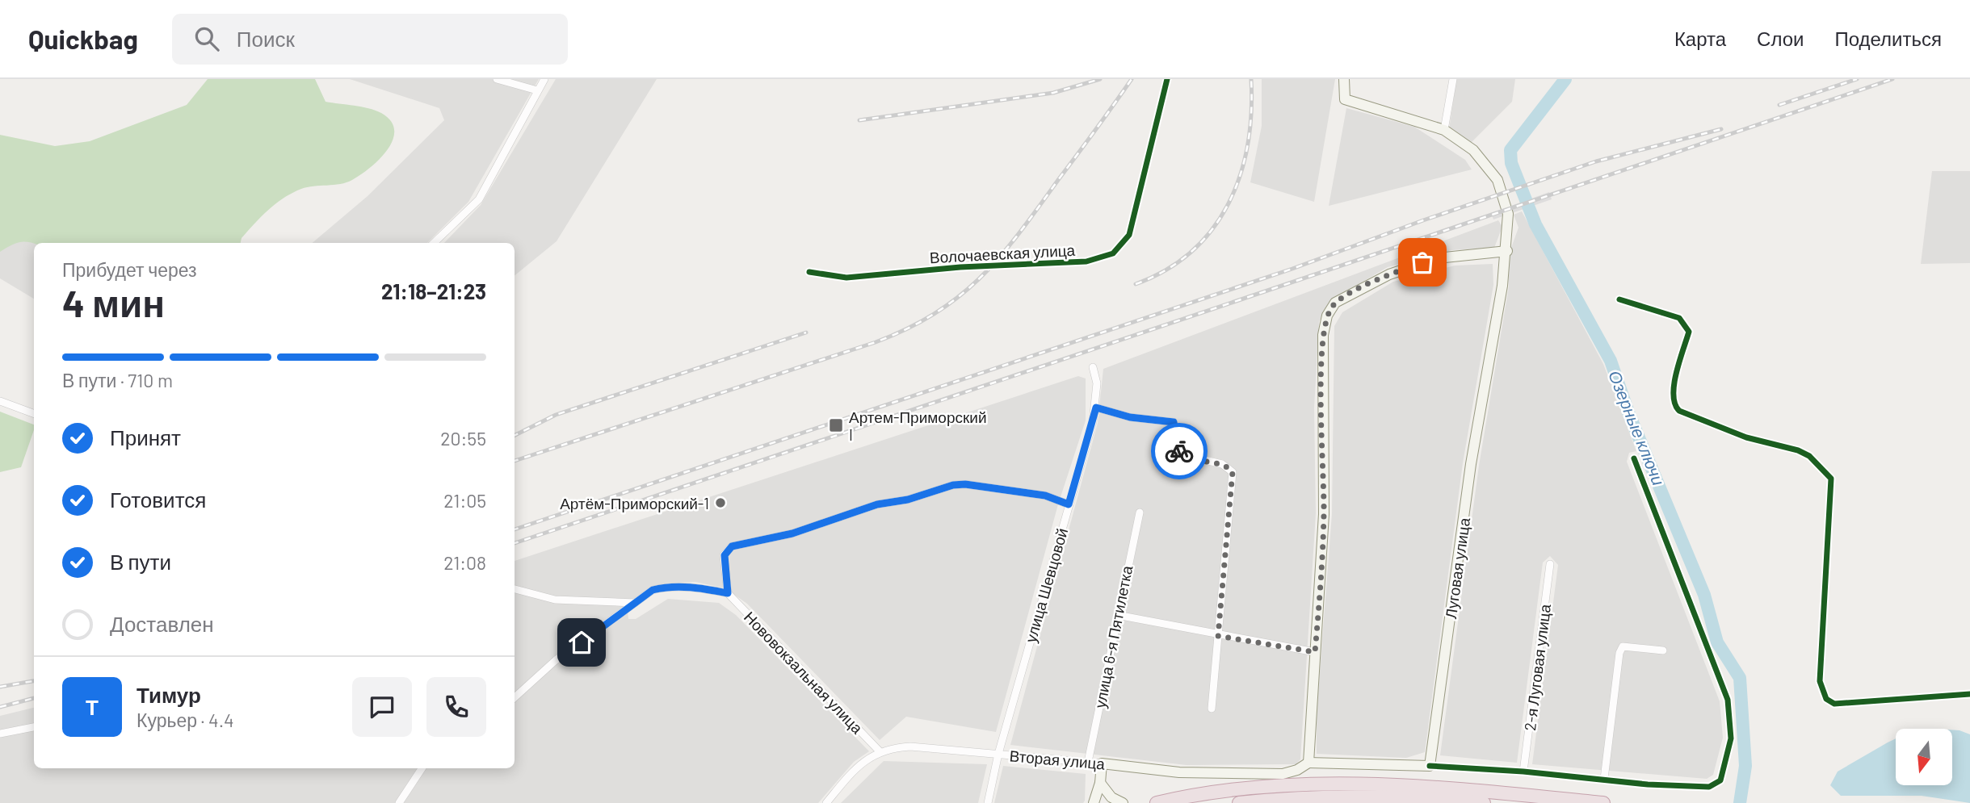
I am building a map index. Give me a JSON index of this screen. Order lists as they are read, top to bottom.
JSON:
{
  "streets": {
    "main road": ["Луговая улица", "Вторая улица"],
    "street": [
      "Волочаевская улица",
      "улица Шевцовой",
      "улица 6-я Пятилетка",
      "2-я Луговая улица",
      "Нововокзальная улица"
    ]
  },
  "crossings": [
    ["улица Шевцовой", "Вторая улица"],
    ["улица 6-я Пятилетка", "Вторая улица"],
    ["Нововокзальная улица", "Вторая улица"]
  ],
  "water": ["Озерные ключи"],
  "places": {
    "transit": ["Артем-Приморский I"],
    "other": ["Артём-Приморский-1"]
  },
  "north": "bottom",
  "page": {
    "header": "Quickbag",
    "search": "Поиск",
    "nav": ["Карта", "Слои", "Поделиться"],
    "heading": ["4 мин", "Прибудет через", "21:18–21:23"],
    "panel": ["Тимур", "Курьер · 4.4"],
    "bar": "В пути · 710 m",
    "list": [
      ["Принят", "20:55"],
      ["Готовится", "21:05"],
      ["В пути", "21:08"],
      "Доставлен"
    ],
    "round": "Т"
  }
}
